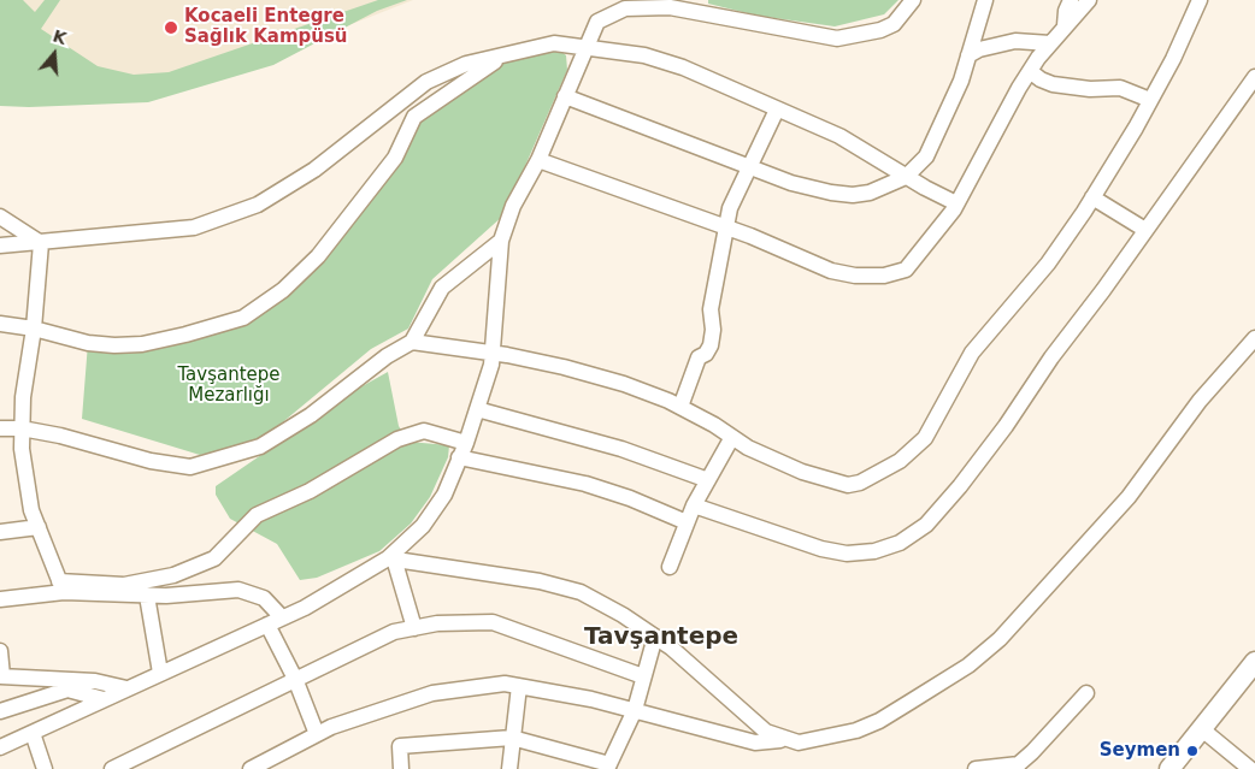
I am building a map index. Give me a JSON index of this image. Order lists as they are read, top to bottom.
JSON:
{
  "districts": ["Tavşantepe"],
  "parks": ["Tavşantepe Mezarlığı"],
  "places": ["Kocaeli Entegre Sağlık Kampüsü", "Seymen"],
  "north": "top"
}
